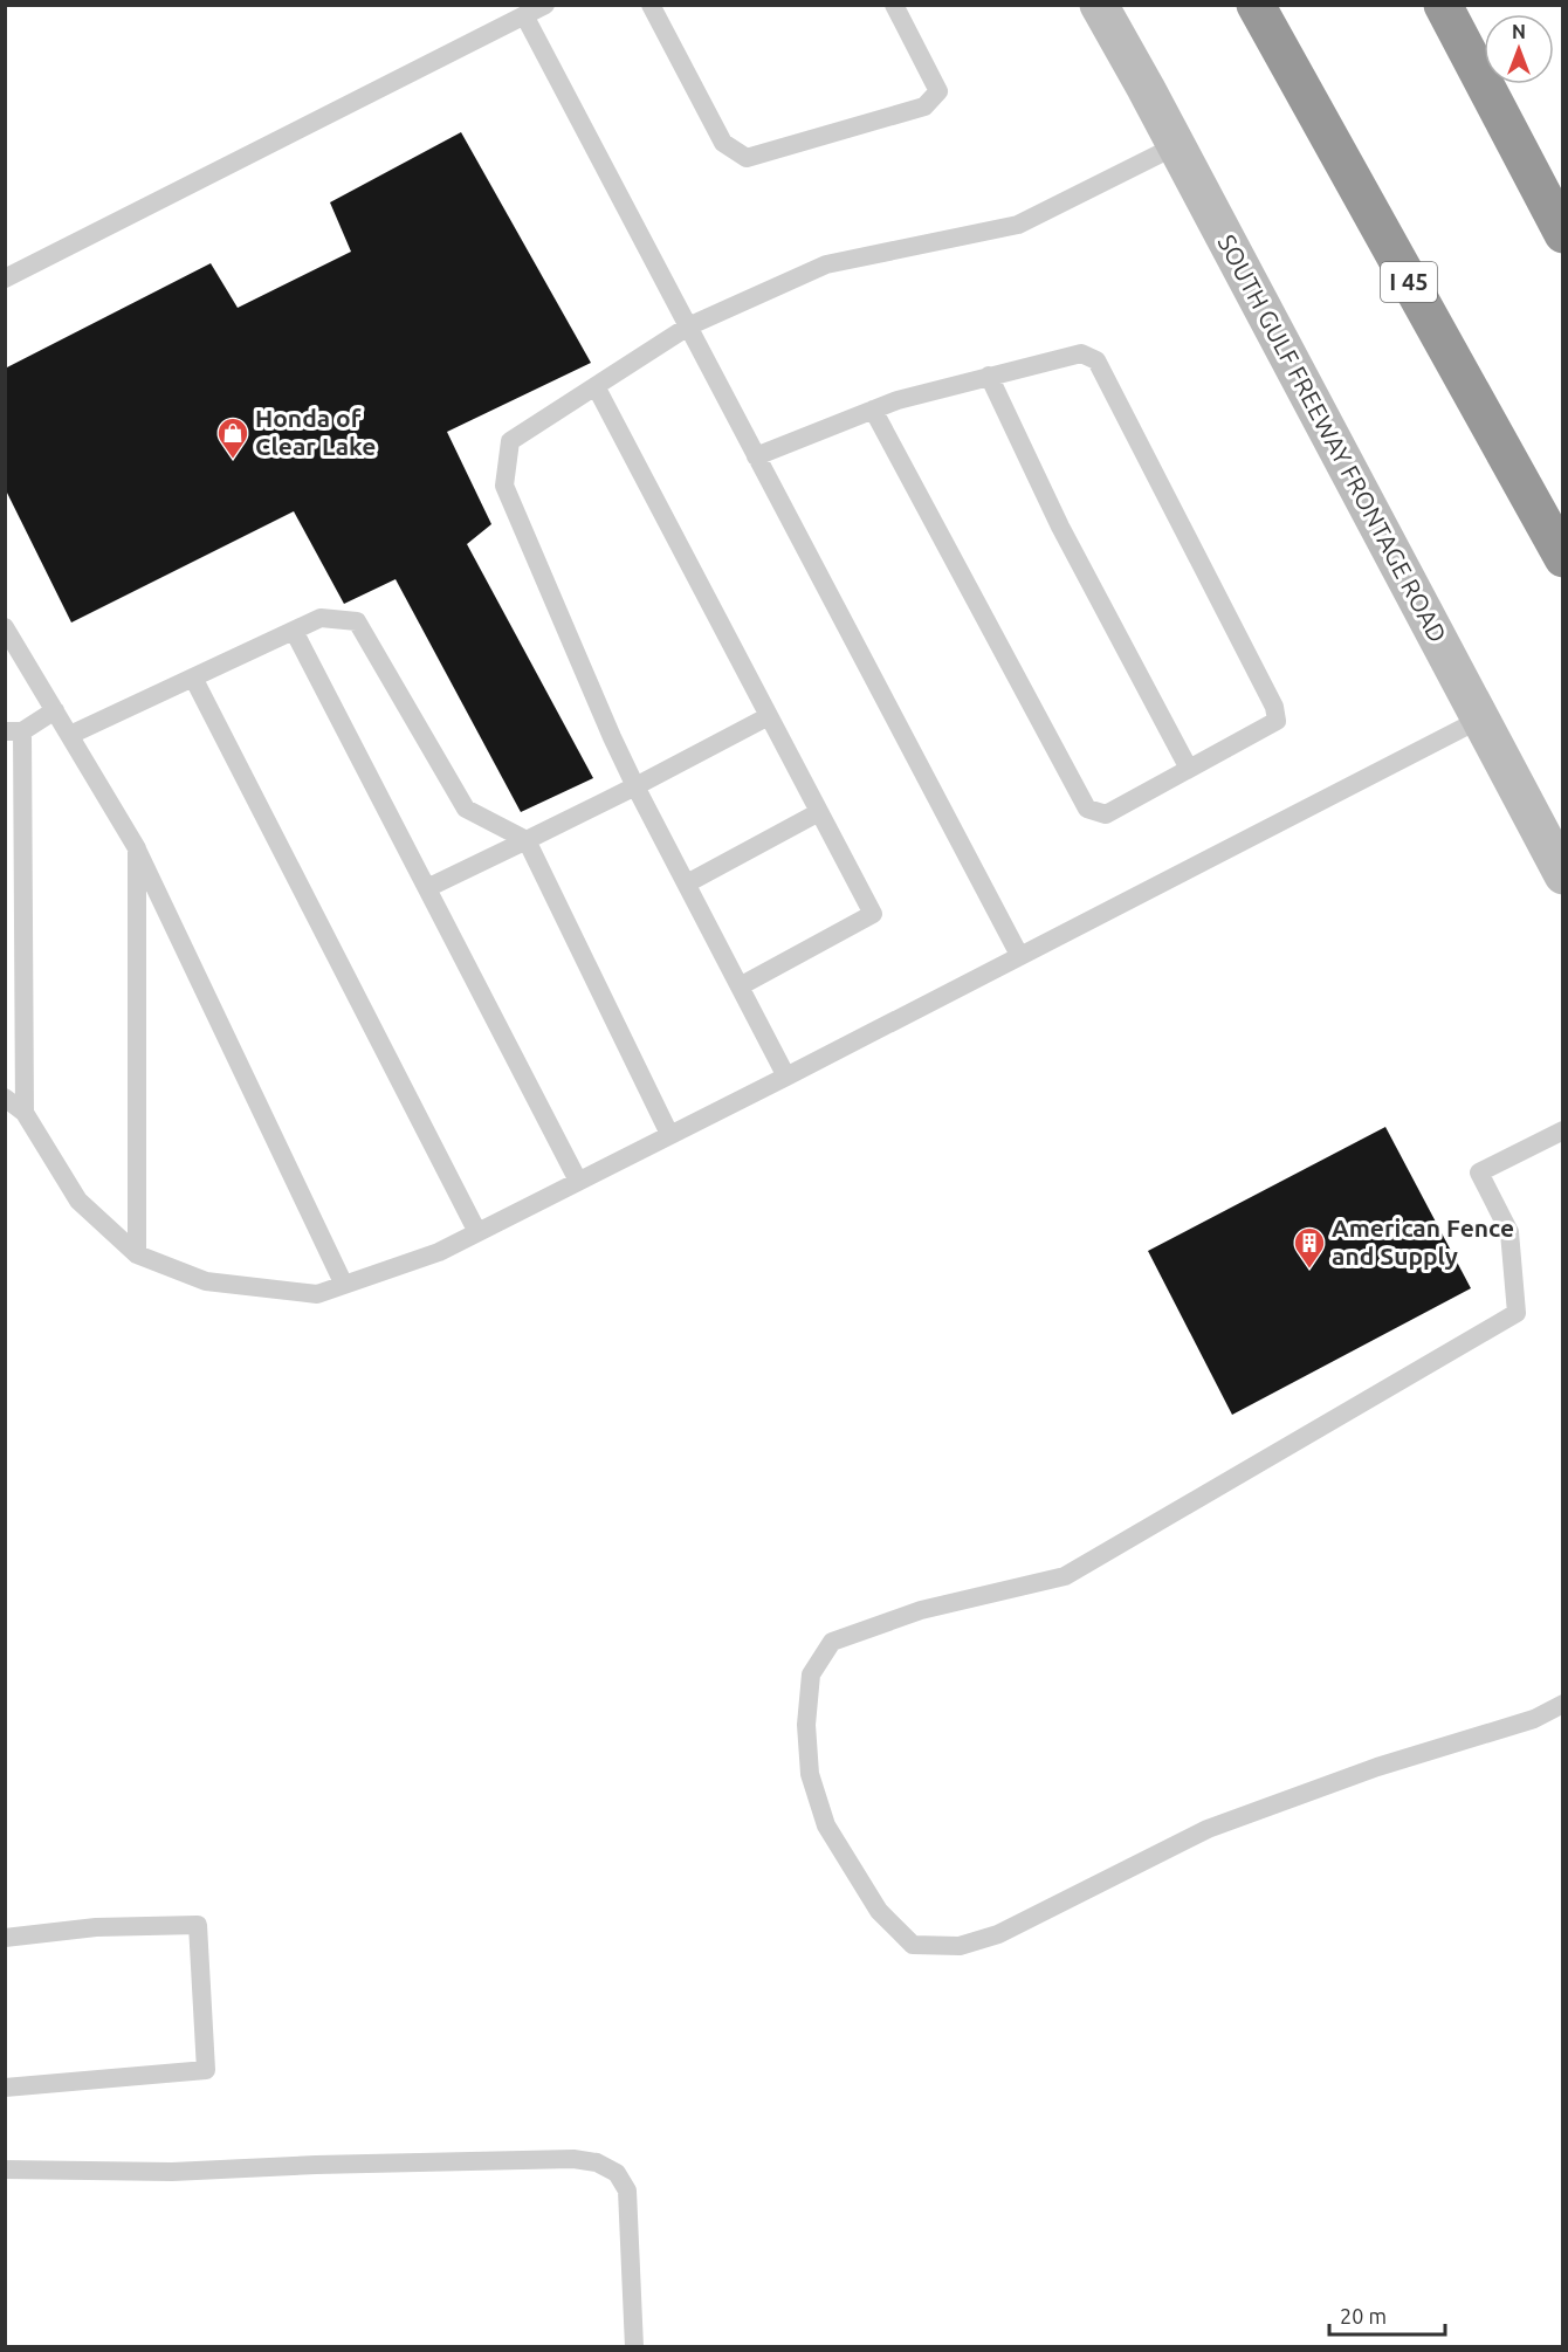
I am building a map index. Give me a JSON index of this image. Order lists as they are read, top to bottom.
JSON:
{
  "streets": {
    "highway": ["I 45"],
    "main road": ["SOUTH GULF FREEWAY FRONTAGE ROAD"]
  },
  "places": {
    "shop": ["Honda of Clear Lake"],
    "building": ["American Fence and Supply"]
  },
  "scale_bar": "20 m",
  "north": "top"
}
